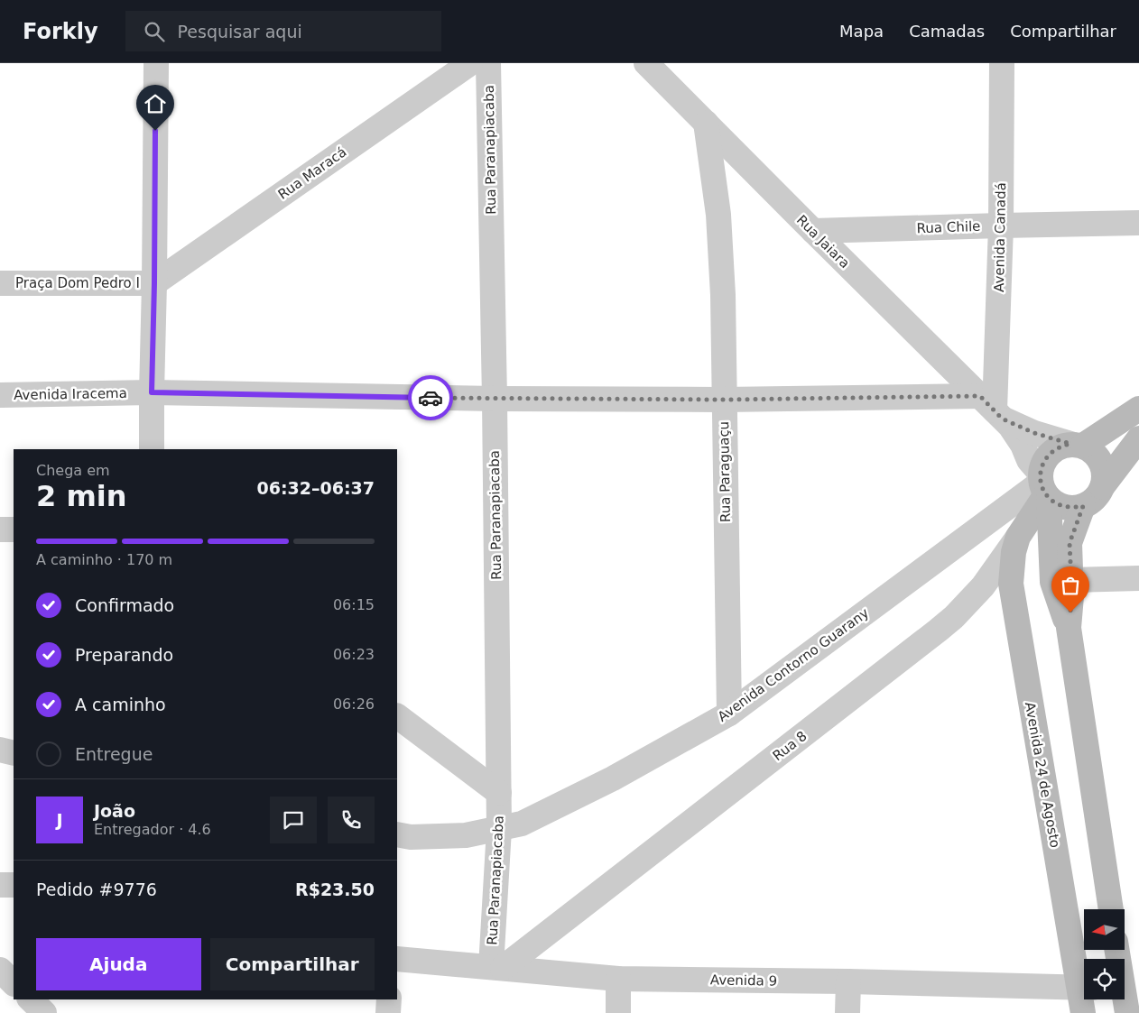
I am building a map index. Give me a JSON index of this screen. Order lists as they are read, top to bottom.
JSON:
{
  "streets": {
    "main road": ["Rua 8", "Avenida 24 de Agosto"],
    "street": [
      "Rua Paranapiacaba",
      "Rua Maracá",
      "Rua Chile",
      "Avenida Canadá",
      "Rua Jaiara",
      "Praça Dom Pedro I",
      "Avenida Iracema",
      "Rua Paraguaçu",
      "Avenida Contorno Guarany",
      "Avenida 9"
    ]
  },
  "crossings": [
    ["Rua Paranapiacaba", "Avenida Iracema"],
    ["Rua Paranapiacaba", "Avenida Contorno Guarany"],
    ["Rua Paranapiacaba", "Rua 8"],
    ["Rua Paranapiacaba", "Avenida 9"],
    ["Rua Maracá", "Praça Dom Pedro I"],
    ["Rua Chile", "Avenida Canadá"],
    ["Rua Chile", "Rua Jaiara"],
    ["Avenida Canadá", "Rua Jaiara"],
    ["Avenida Canadá", "Avenida Iracema"],
    ["Rua Jaiara", "Avenida Iracema"],
    ["Rua Jaiara", "Rua Paraguaçu"],
    ["Rua Jaiara", "Avenida Contorno Guarany"],
    ["Rua Jaiara", "Rua 8"],
    ["Avenida Iracema", "Rua Paraguaçu"],
    ["Rua Paraguaçu", "Avenida Contorno Guarany"],
    ["Avenida Contorno Guarany", "Rua 8"],
    ["Rua 8", "Avenida 24 de Agosto"],
    ["Rua 8", "Avenida 9"]
  ],
  "north": "left",
  "page": {
    "header": "Forkly",
    "search": "Pesquisar aqui",
    "nav": ["Mapa", "Camadas", "Compartilhar"],
    "heading": ["2 min", "Chega em", "06:32–06:37"],
    "panel": [
      "João",
      "Entregador · 4.6",
      "Pedido #9776",
      "R$23.50"
    ],
    "bar": "A caminho · 170 m",
    "list": [
      ["Confirmado", "06:15"],
      ["Preparando", "06:23"],
      ["A caminho", "06:26"],
      "Entregue"
    ],
    "round": "J",
    "buttons": ["Ajuda", "Compartilhar"]
  }
}
